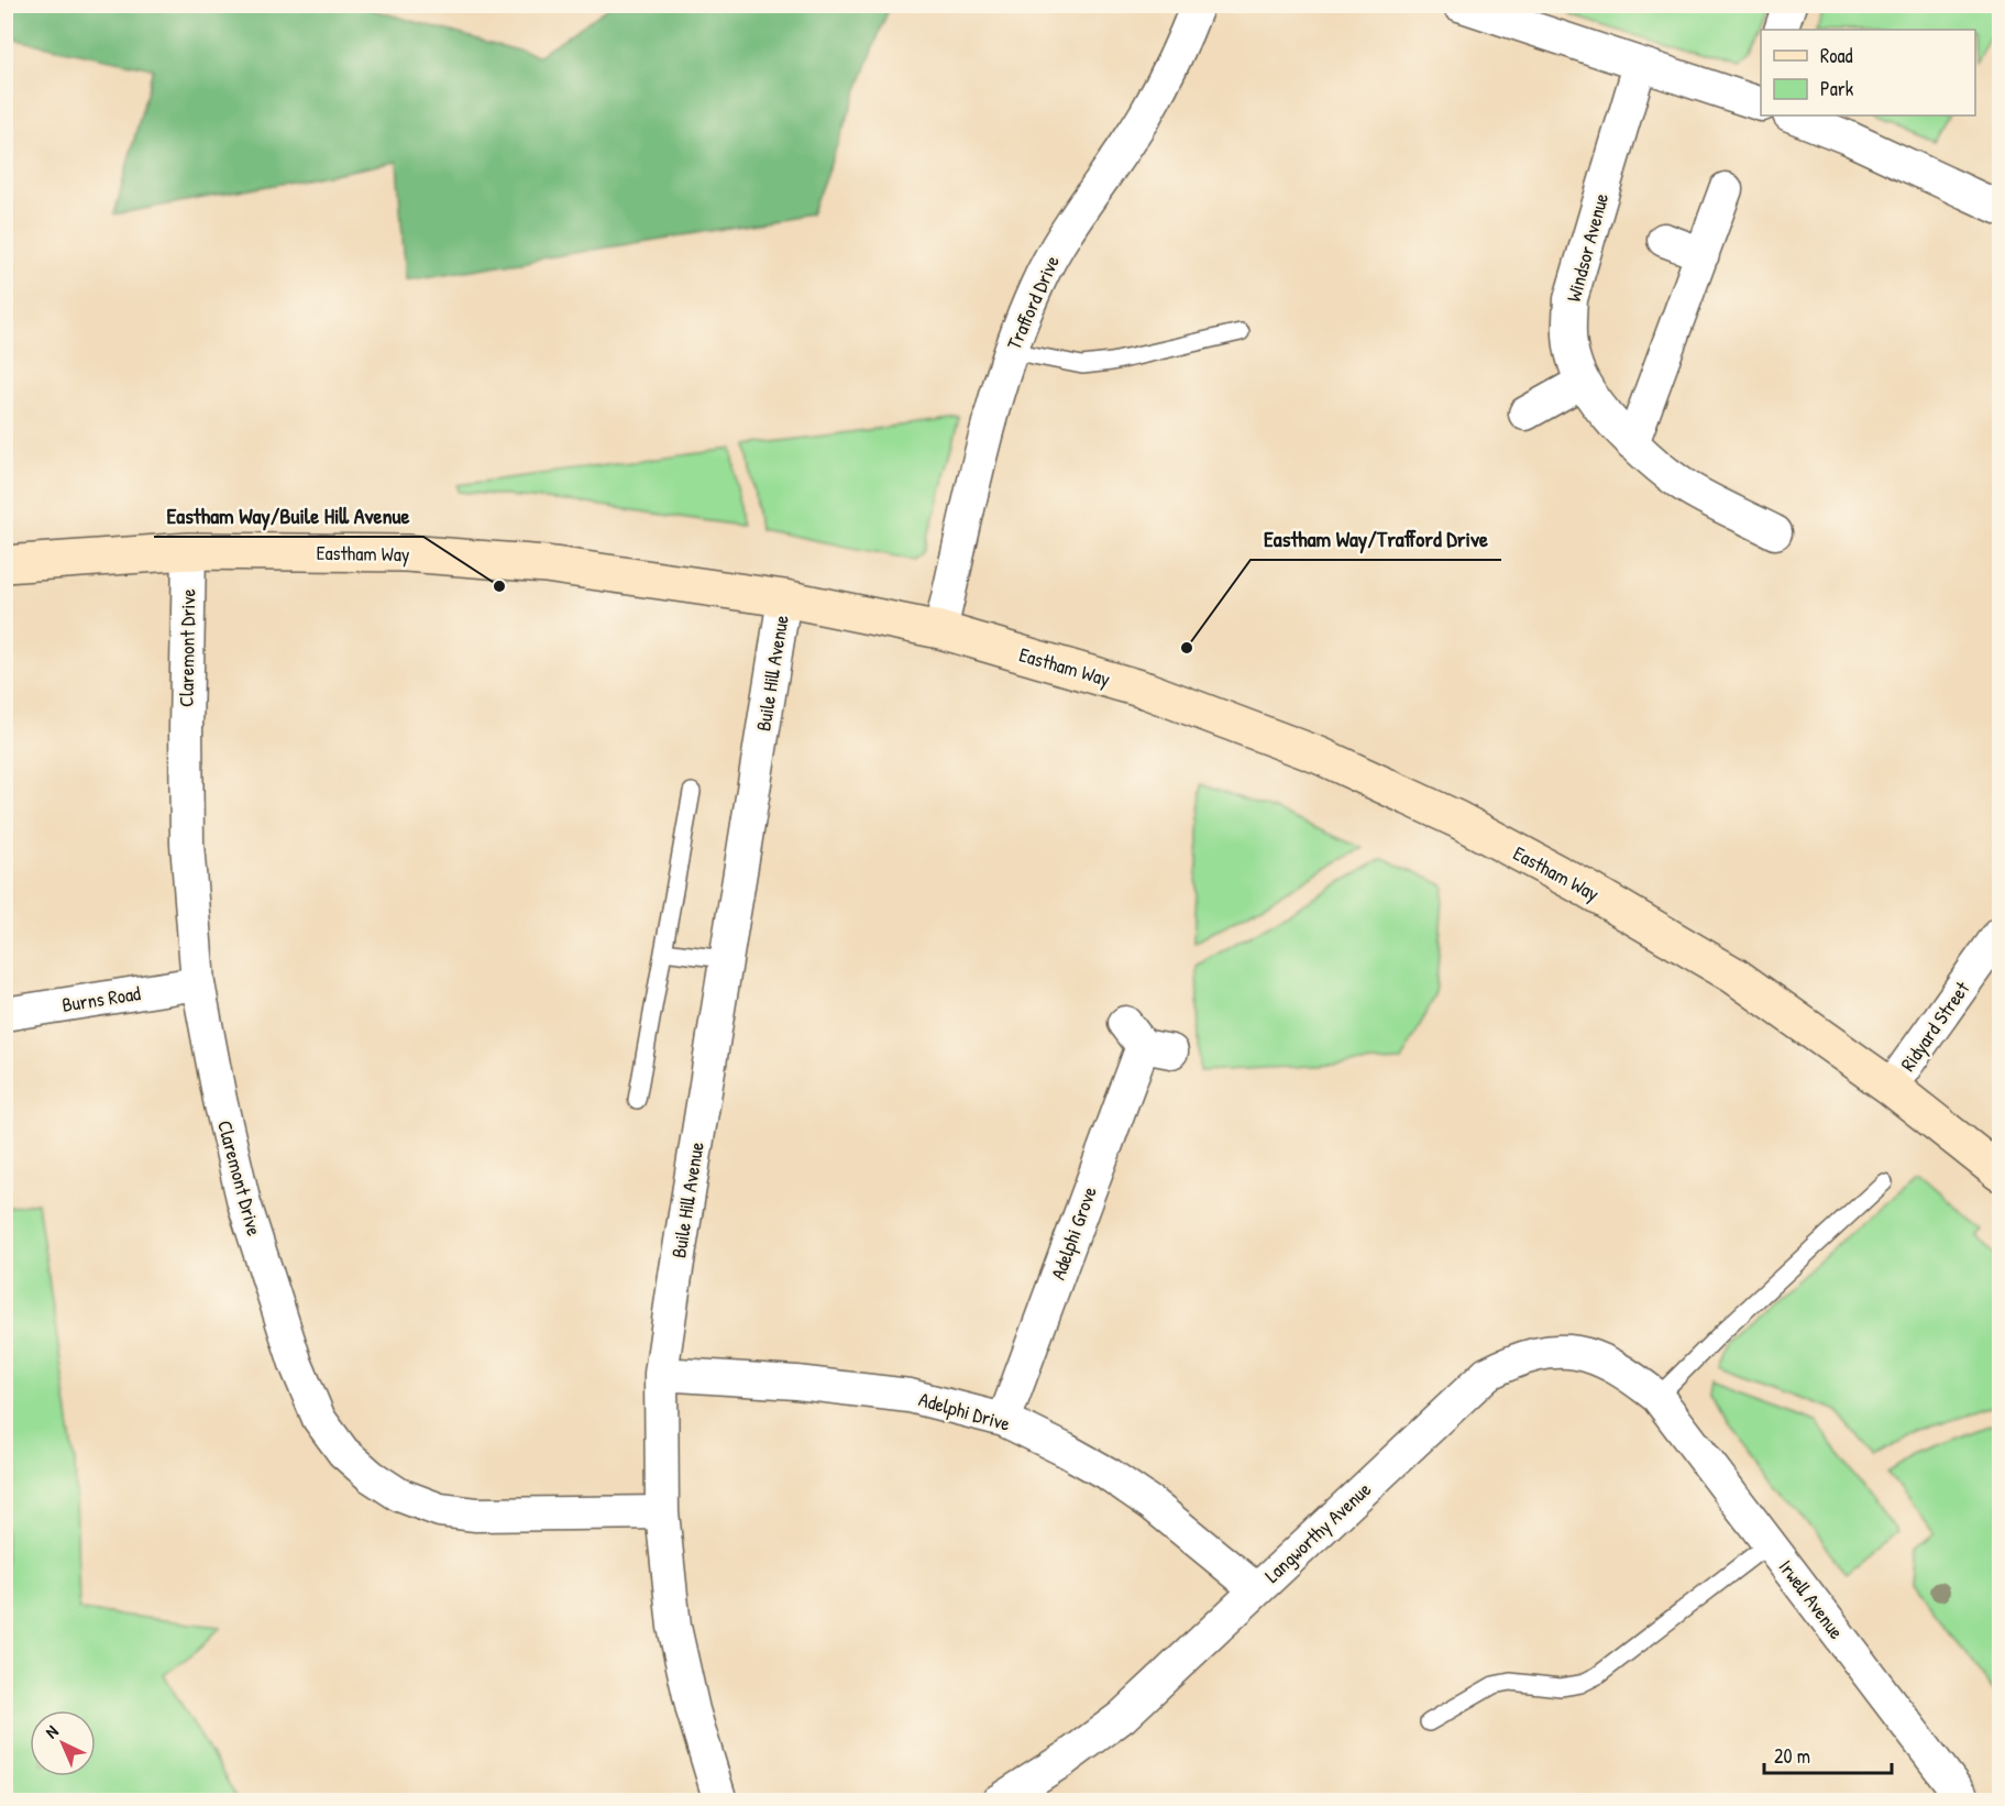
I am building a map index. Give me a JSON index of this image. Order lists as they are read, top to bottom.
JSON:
{
  "streets": {
    "street": [
      "Windsor Avenue",
      "Trafford Drive",
      "Eastham Way",
      "Claremont Drive",
      "Buile Hill Avenue",
      "Burns Road",
      "Ridyard Street",
      "Adelphi Grove",
      "Adelphi Drive",
      "Langworthy Avenue",
      "Irwell Avenue"
    ]
  },
  "crossings": [
    ["Trafford Drive", "Eastham Way"],
    ["Eastham Way", "Claremont Drive"],
    ["Eastham Way", "Buile Hill Avenue"],
    ["Eastham Way", "Ridyard Street"],
    ["Claremont Drive", "Buile Hill Avenue"],
    ["Claremont Drive", "Burns Road"],
    ["Buile Hill Avenue", "Adelphi Drive"],
    ["Adelphi Grove", "Adelphi Drive"],
    ["Adelphi Drive", "Langworthy Avenue"],
    ["Langworthy Avenue", "Irwell Avenue"]
  ],
  "places": ["Eastham Way/Buile Hill Avenue", "Eastham Way/Trafford Drive"],
  "legend": ["Road", "Park"],
  "scale_bar": "20 m",
  "north": "top left"
}
